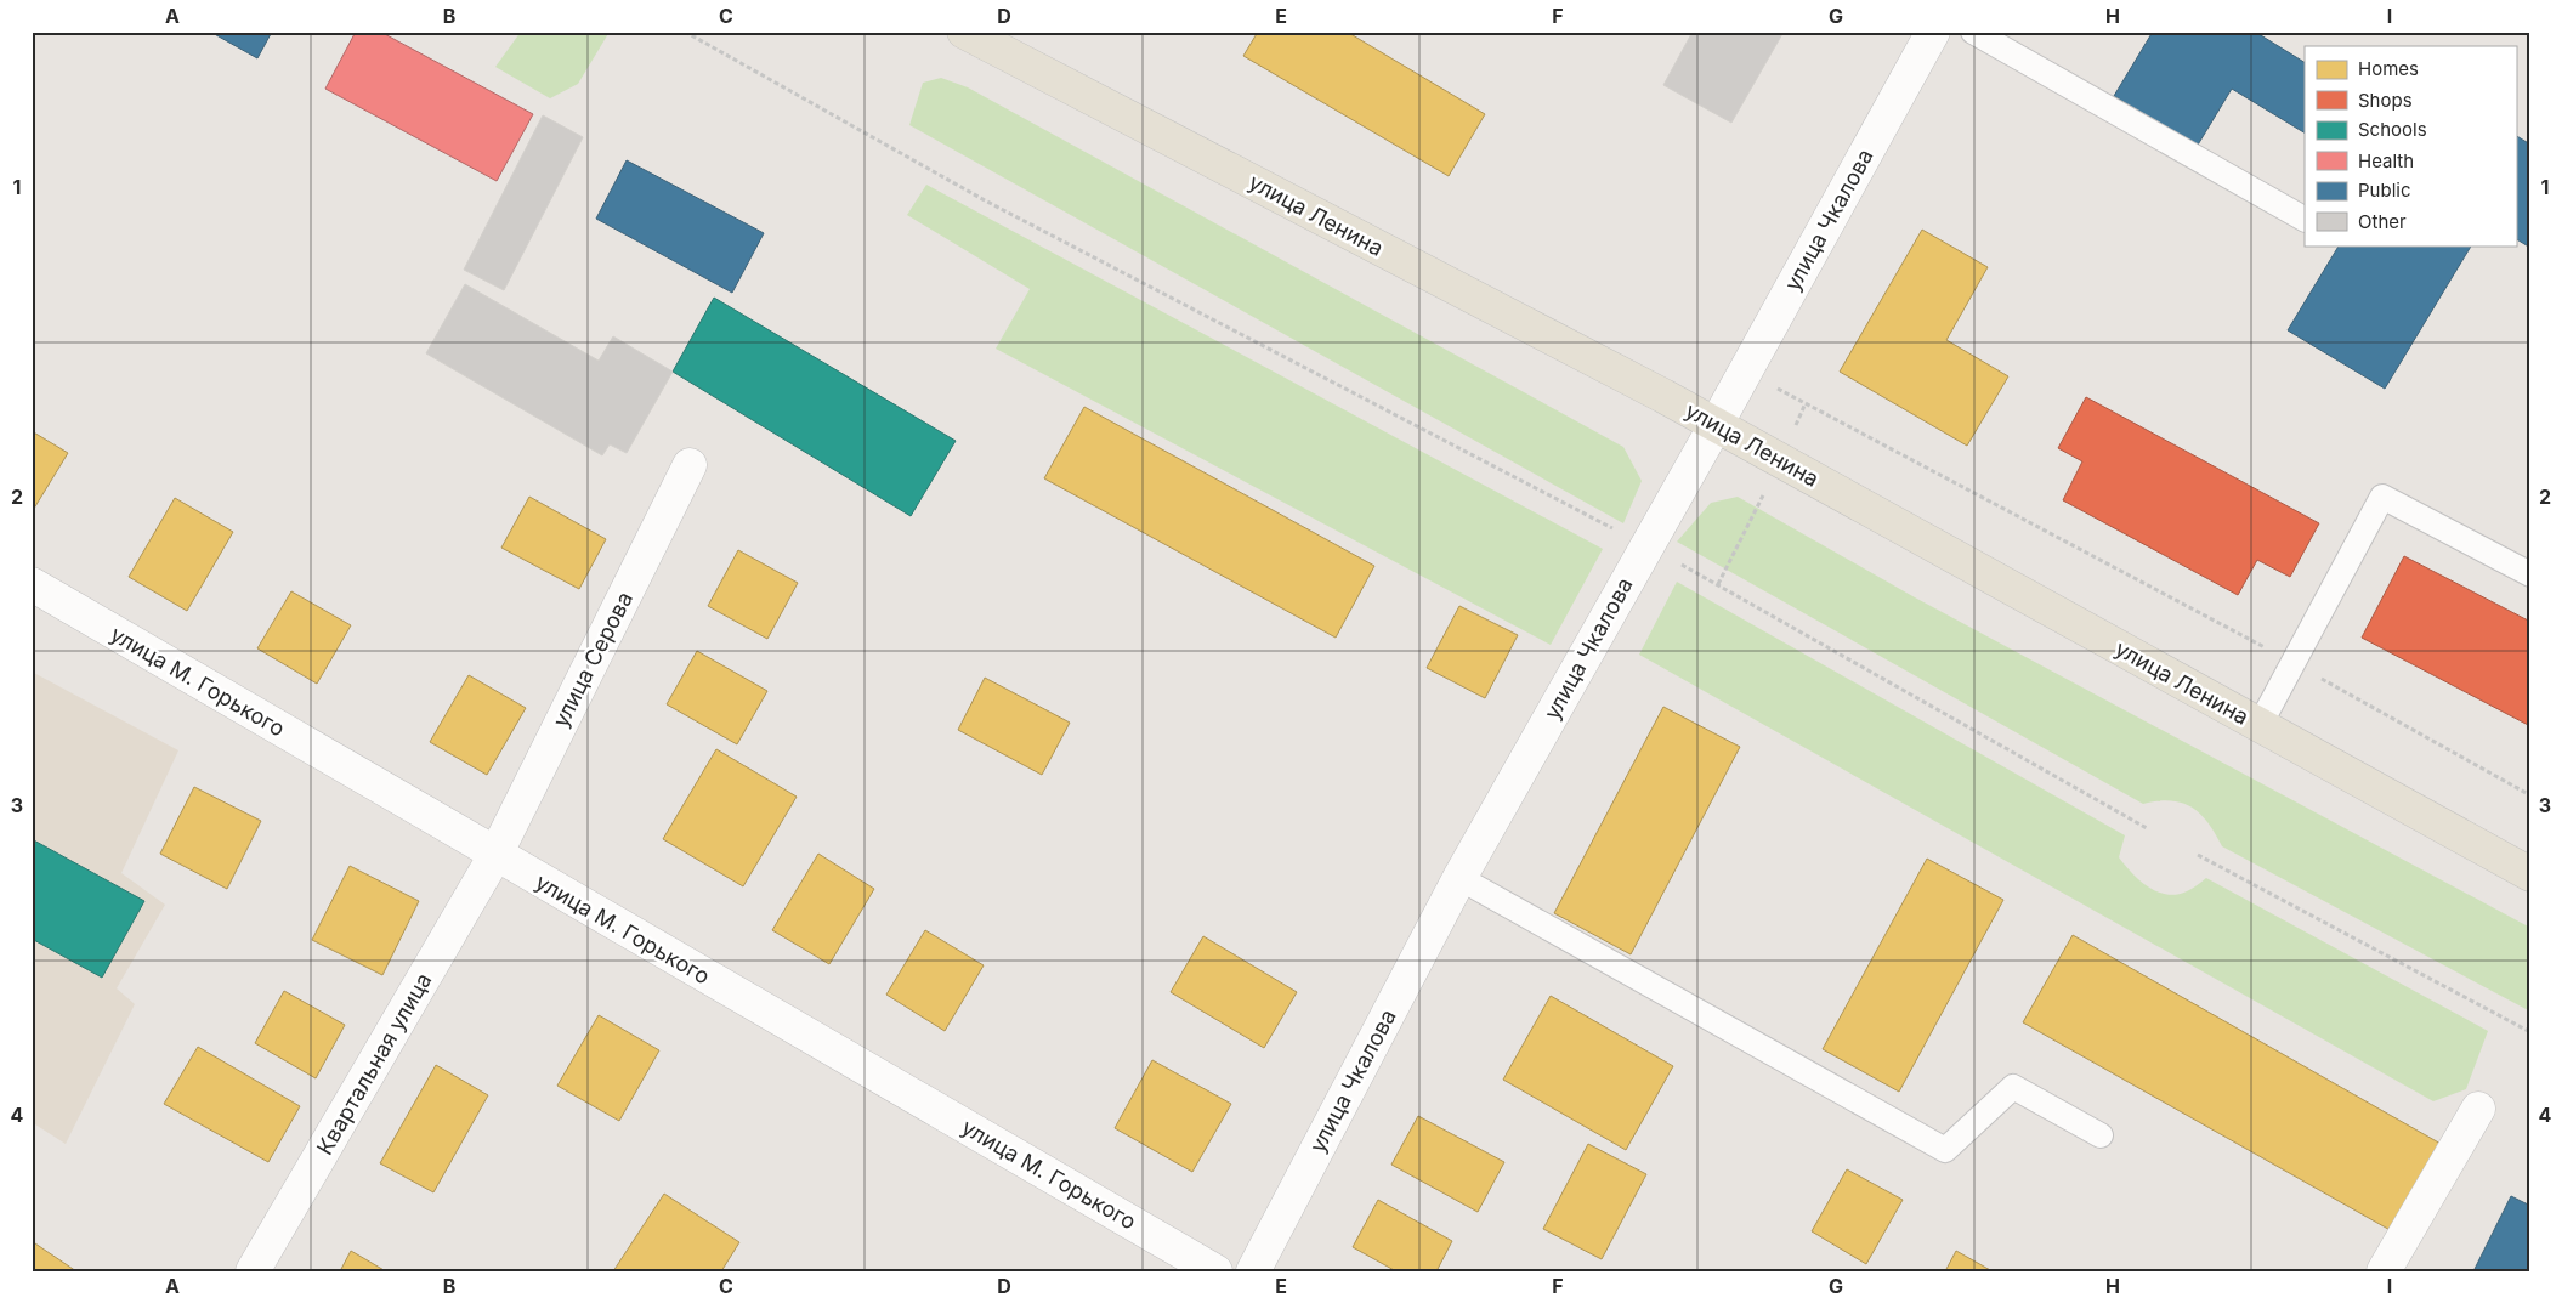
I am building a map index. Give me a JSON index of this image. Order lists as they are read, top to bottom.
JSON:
{
  "streets": {
    "main road": ["улица Ленина"],
    "street": [
      "улица Чкалова",
      "улица Серова",
      "улица М. Горького",
      "Квартальная улица"
    ]
  },
  "crossings": [
    ["улица Ленина", "улица Чкалова"],
    ["улица Серова", "улица М. Горького"],
    ["улица Серова", "Квартальная улица"],
    ["улица М. Горького", "Квартальная улица"]
  ],
  "legend": [
    "Homes",
    "Shops",
    "Schools",
    "Health",
    "Public",
    "Other"
  ],
  "grid": {
    "columns": [
      "A",
      "B",
      "C",
      "D",
      "E",
      "F",
      "G",
      "H",
      "I"
    ],
    "rows": [
      "1",
      "2",
      "3",
      "4"
    ]
  }
}
